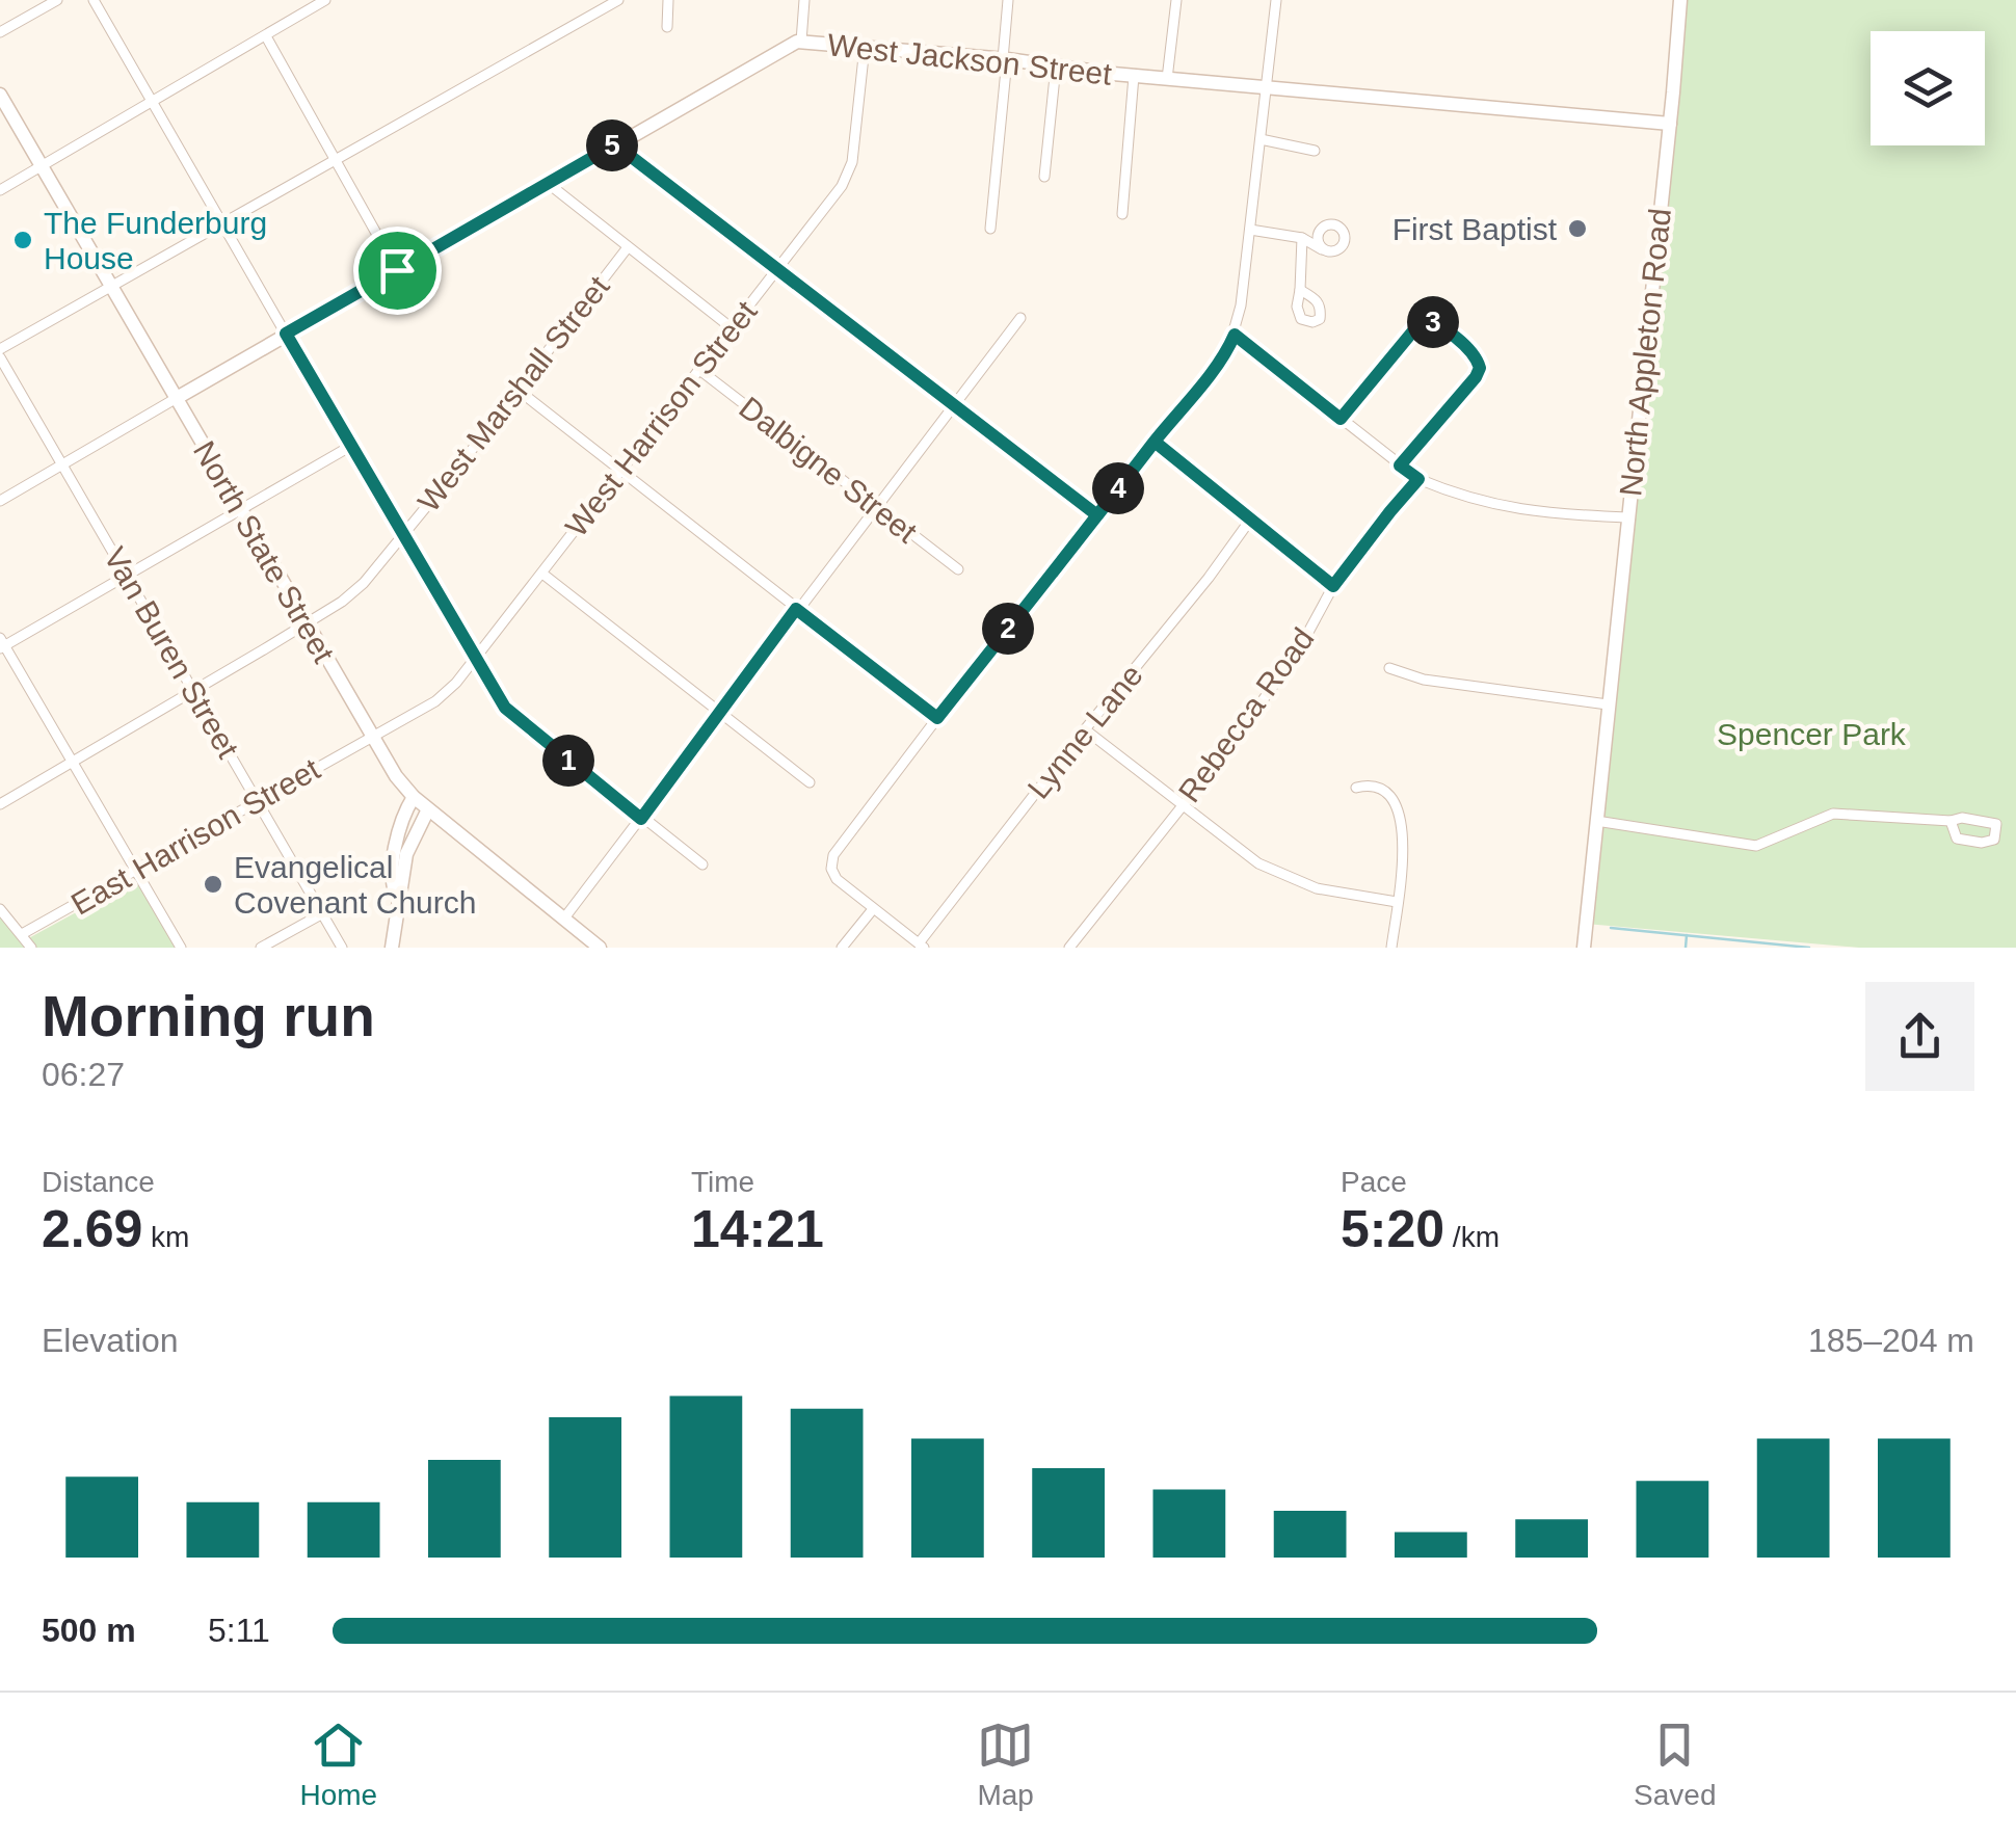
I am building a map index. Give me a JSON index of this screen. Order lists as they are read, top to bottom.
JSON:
{
  "streets": {
    "main road": ["West Jackson Street", "North Appleton Road", "North State Street"],
    "street": [
      "West Marshall Street",
      "West Harrison Street",
      "Dalbigne Street",
      "Van Buren Street",
      "Rebecca Road",
      "Lynne Lane",
      "East Harrison Street"
    ]
  },
  "crossings": [
    ["West Jackson Street", "North Appleton Road"],
    ["West Jackson Street", "West Harrison Street"],
    ["West Jackson Street", "North State Street"],
    ["West Marshall Street", "North State Street"],
    ["West Marshall Street", "Van Buren Street"],
    ["West Harrison Street", "Dalbigne Street"],
    ["West Harrison Street", "North State Street"],
    ["West Harrison Street", "East Harrison Street"],
    ["North State Street", "East Harrison Street"],
    ["Van Buren Street", "East Harrison Street"]
  ],
  "parks": ["Spencer Park"],
  "places": ["First Baptist", "The Funderburg House", "Evangelical Covenant Church"],
  "page": {
    "pins": [
      "5",
      "3",
      "4",
      "2",
      "1"
    ],
    "heading": ["Morning run", "06:27"],
    "stats": [
      ["Distance", "2.69 km"],
      ["Time", "14:21"],
      ["Pace", "5:20 /km"]
    ],
    "chart": ["Elevation", "185–204 m"],
    "list": [
      {
        "name": "500 m",
        "note": "5:11"
      }
    ],
    "tabs": ["Home", "Map", "Saved"]
  }
}
